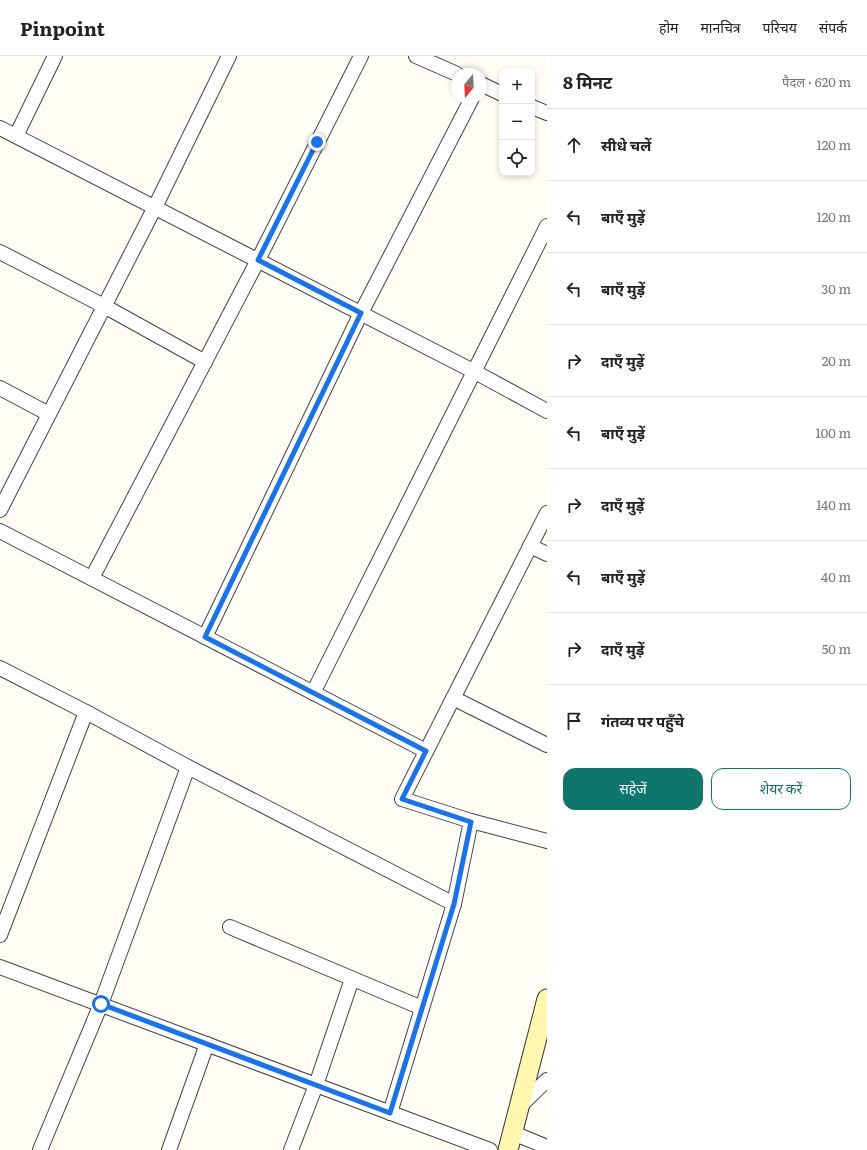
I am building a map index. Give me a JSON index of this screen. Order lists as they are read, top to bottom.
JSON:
{
  "north": "bottom",
  "page": {
    "header": "Pinpoint",
    "nav": [
      "होम",
      "मानचित्र",
      "परिचय",
      "संपर्क"
    ],
    "heading": ["8 मिनट", "पैदल · 620 m"],
    "map_buttons": ["+", "−"],
    "list": [
      ["सीधे चलें", "120 m"],
      ["बाएँ मुड़ें", "120 m"],
      ["बाएँ मुड़ें", "30 m"],
      ["दाएँ मुड़ें", "20 m"],
      ["बाएँ मुड़ें", "100 m"],
      ["दाएँ मुड़ें", "140 m"],
      ["बाएँ मुड़ें", "40 m"],
      ["दाएँ मुड़ें", "50 m"],
      "गंतव्य पर पहुँचे"
    ],
    "buttons": ["सहेजें", "शेयर करें"]
  }
}
